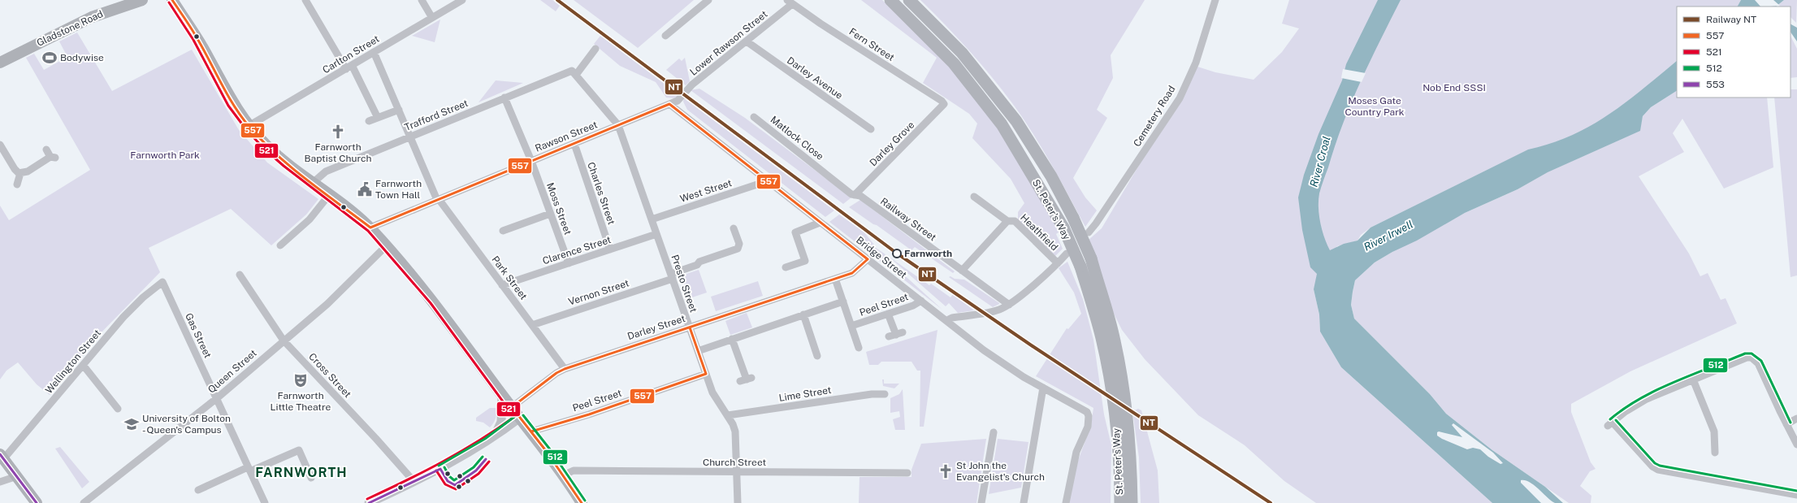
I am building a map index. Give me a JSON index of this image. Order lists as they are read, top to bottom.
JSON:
{
  "streets": {
    "highway": ["St. Peter's Way"],
    "main road": ["Gladstone Road"],
    "street": [
      "Lower Rawson Street",
      "Fern Street",
      "Carlton Street",
      "Darley Avenue",
      "Trafford Street",
      "Cemetery Road",
      "Rawson Street",
      "Matlock Close",
      "Darley Grove",
      "West Street",
      "Charles Street",
      "Moss Street",
      "Railway Street",
      "Heathfield",
      "Clarence Street",
      "Bridge Street",
      "Park Street",
      "Presto Street",
      "Vernon Street",
      "Peel Street",
      "Darley Street",
      "Gas Street",
      "Wellington Street",
      "Queen Street",
      "Cross Street",
      "Lime Street",
      "Church Street"
    ]
  },
  "crossings": [
    ["Lower Rawson Street", "Fern Street"],
    ["Lower Rawson Street", "Darley Avenue"],
    ["Lower Rawson Street", "Rawson Street"],
    ["Fern Street", "Darley Grove"],
    ["Carlton Street", "Park Street"],
    ["Trafford Street", "Moss Street"],
    ["Trafford Street", "Park Street"],
    ["Rawson Street", "Charles Street"],
    ["Rawson Street", "Moss Street"],
    ["Rawson Street", "Bridge Street"],
    ["Rawson Street", "Park Street"],
    ["Rawson Street", "Presto Street"],
    ["Matlock Close", "Railway Street"],
    ["Darley Grove", "Railway Street"],
    ["West Street", "Bridge Street"],
    ["West Street", "Presto Street"],
    ["Charles Street", "Clarence Street"],
    ["Moss Street", "Clarence Street"],
    ["Clarence Street", "Park Street"],
    ["Clarence Street", "Presto Street"],
    ["Bridge Street", "Peel Street"],
    ["Bridge Street", "Darley Street"],
    ["Park Street", "Vernon Street"],
    ["Park Street", "Darley Street"],
    ["Presto Street", "Vernon Street"],
    ["Presto Street", "Peel Street"],
    ["Presto Street", "Darley Street"],
    ["Presto Street", "Lime Street"],
    ["Presto Street", "Church Street"],
    ["Gas Street", "Wellington Street"],
    ["Gas Street", "Queen Street"],
    ["Queen Street", "Cross Street"]
  ],
  "districts": ["FARNWORTH"],
  "water": ["River Croal", "River Irwell"],
  "parks": ["Nob End SSSI", "Moses Gate Country Park", "Farnworth Park"],
  "places": {
    "sports": ["Bodywise"],
    "church": ["Farnworth Baptist Church", "St John the Evangelist's Church"],
    "public building": ["Farnworth Town Hall"],
    "other": ["Farnworth"],
    "theatre": ["Farnworth Little Theatre"],
    "school or university": ["University of Bolton - Queen's Campus"]
  },
  "lines": [
    "rail line NT",
    "transit line 557",
    "transit line 521",
    "transit line 512",
    "transit line 553"
  ],
  "legend": [
    "Railway NT",
    "557",
    "521",
    "512",
    "553"
  ]
}
